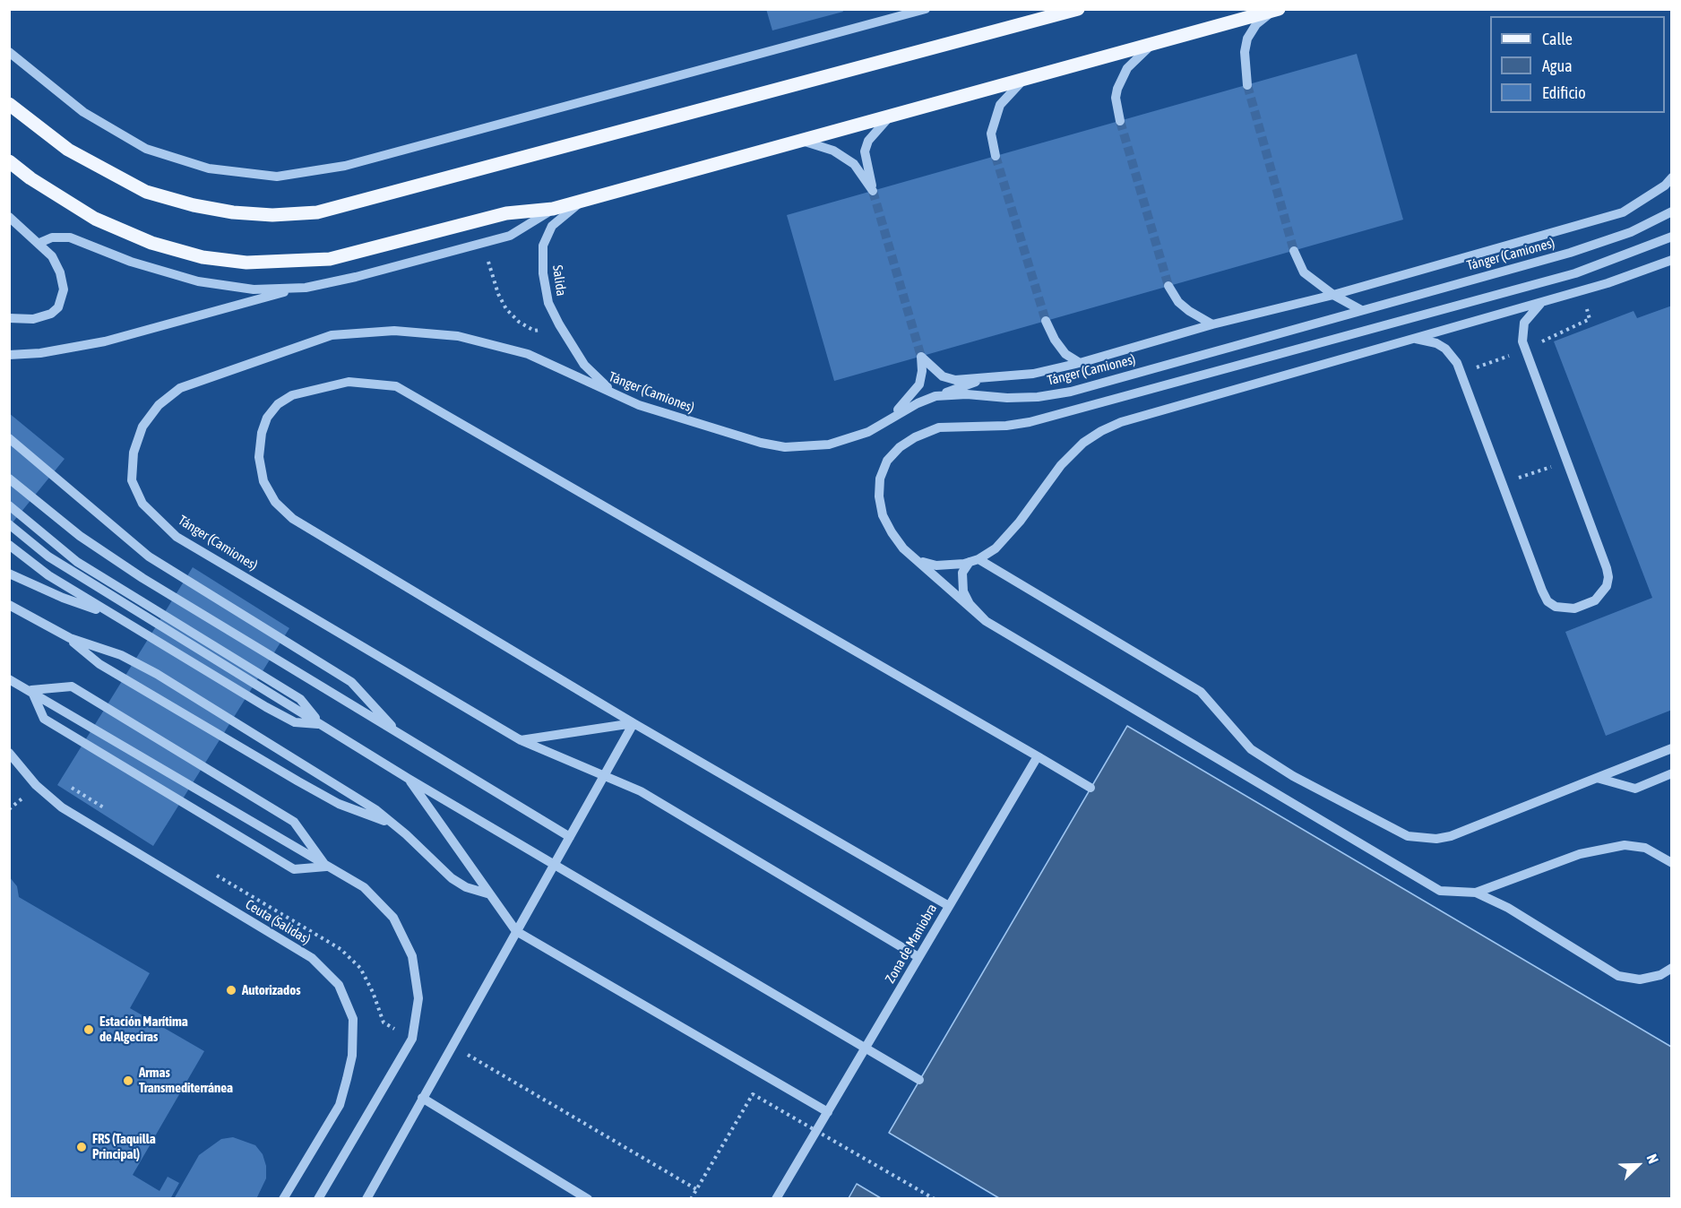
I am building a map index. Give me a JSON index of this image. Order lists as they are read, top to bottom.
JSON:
{
  "streets": {
    "street": [
      "Tánger (Camiones)",
      "Salida",
      "Ceuta (Salidas)",
      "Zona de Maniobra"
    ]
  },
  "crossings": [
    ["Tánger (Camiones)", "Salida"],
    ["Tánger (Camiones)", "Zona de Maniobra"]
  ],
  "places": [
    "Autorizados",
    "Estación Marítima de Algeciras",
    "Armas Transmediterránea",
    "FRS (Taquilla Principal)"
  ],
  "legend": ["Calle", "Agua", "Edificio"],
  "north": "top right"
}
